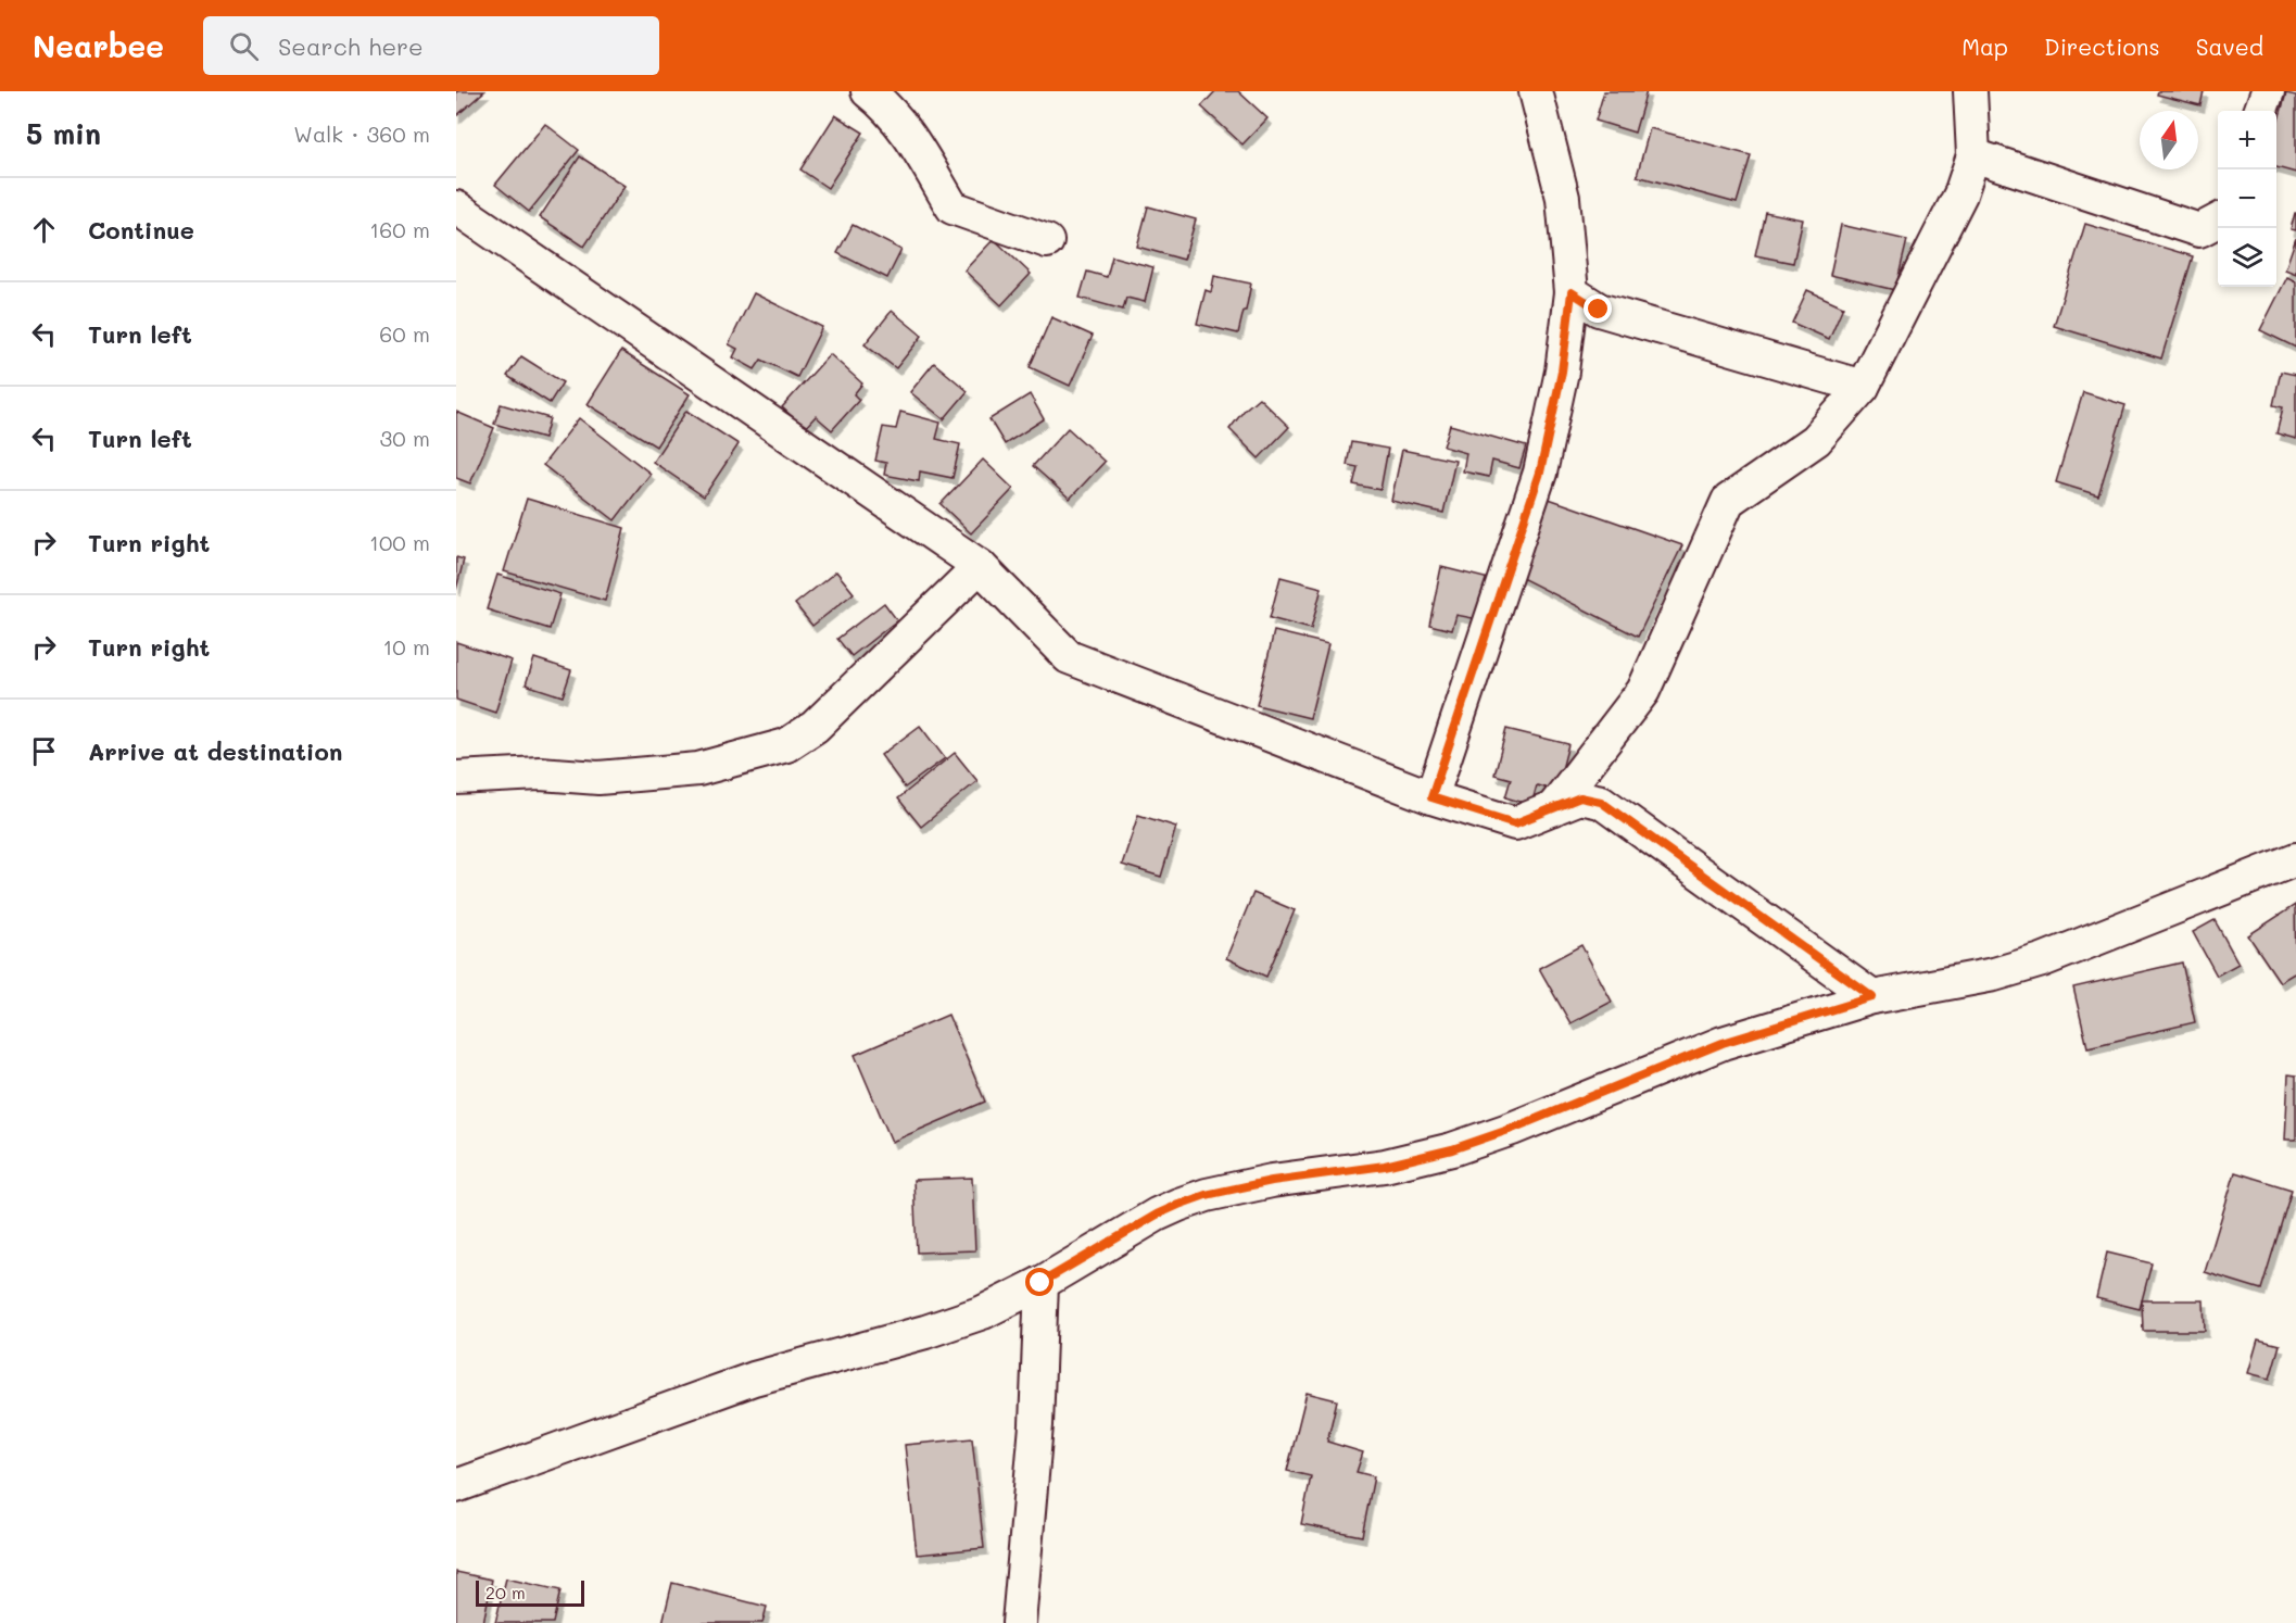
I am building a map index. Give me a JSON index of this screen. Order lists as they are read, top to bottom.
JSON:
{
  "scale_bar": "20 m",
  "north": "top",
  "page": {
    "header": "Nearbee",
    "search": "Search here",
    "nav": ["Map", "Directions", "Saved"],
    "heading": ["5 min", "Walk · 360 m"],
    "map_buttons": ["+", "−"],
    "list": [
      ["Continue", "160 m"],
      ["Turn left", "60 m"],
      ["Turn left", "30 m"],
      ["Turn right", "100 m"],
      ["Turn right", "10 m"],
      "Arrive at destination"
    ],
    "scale": "20 m"
  }
}
